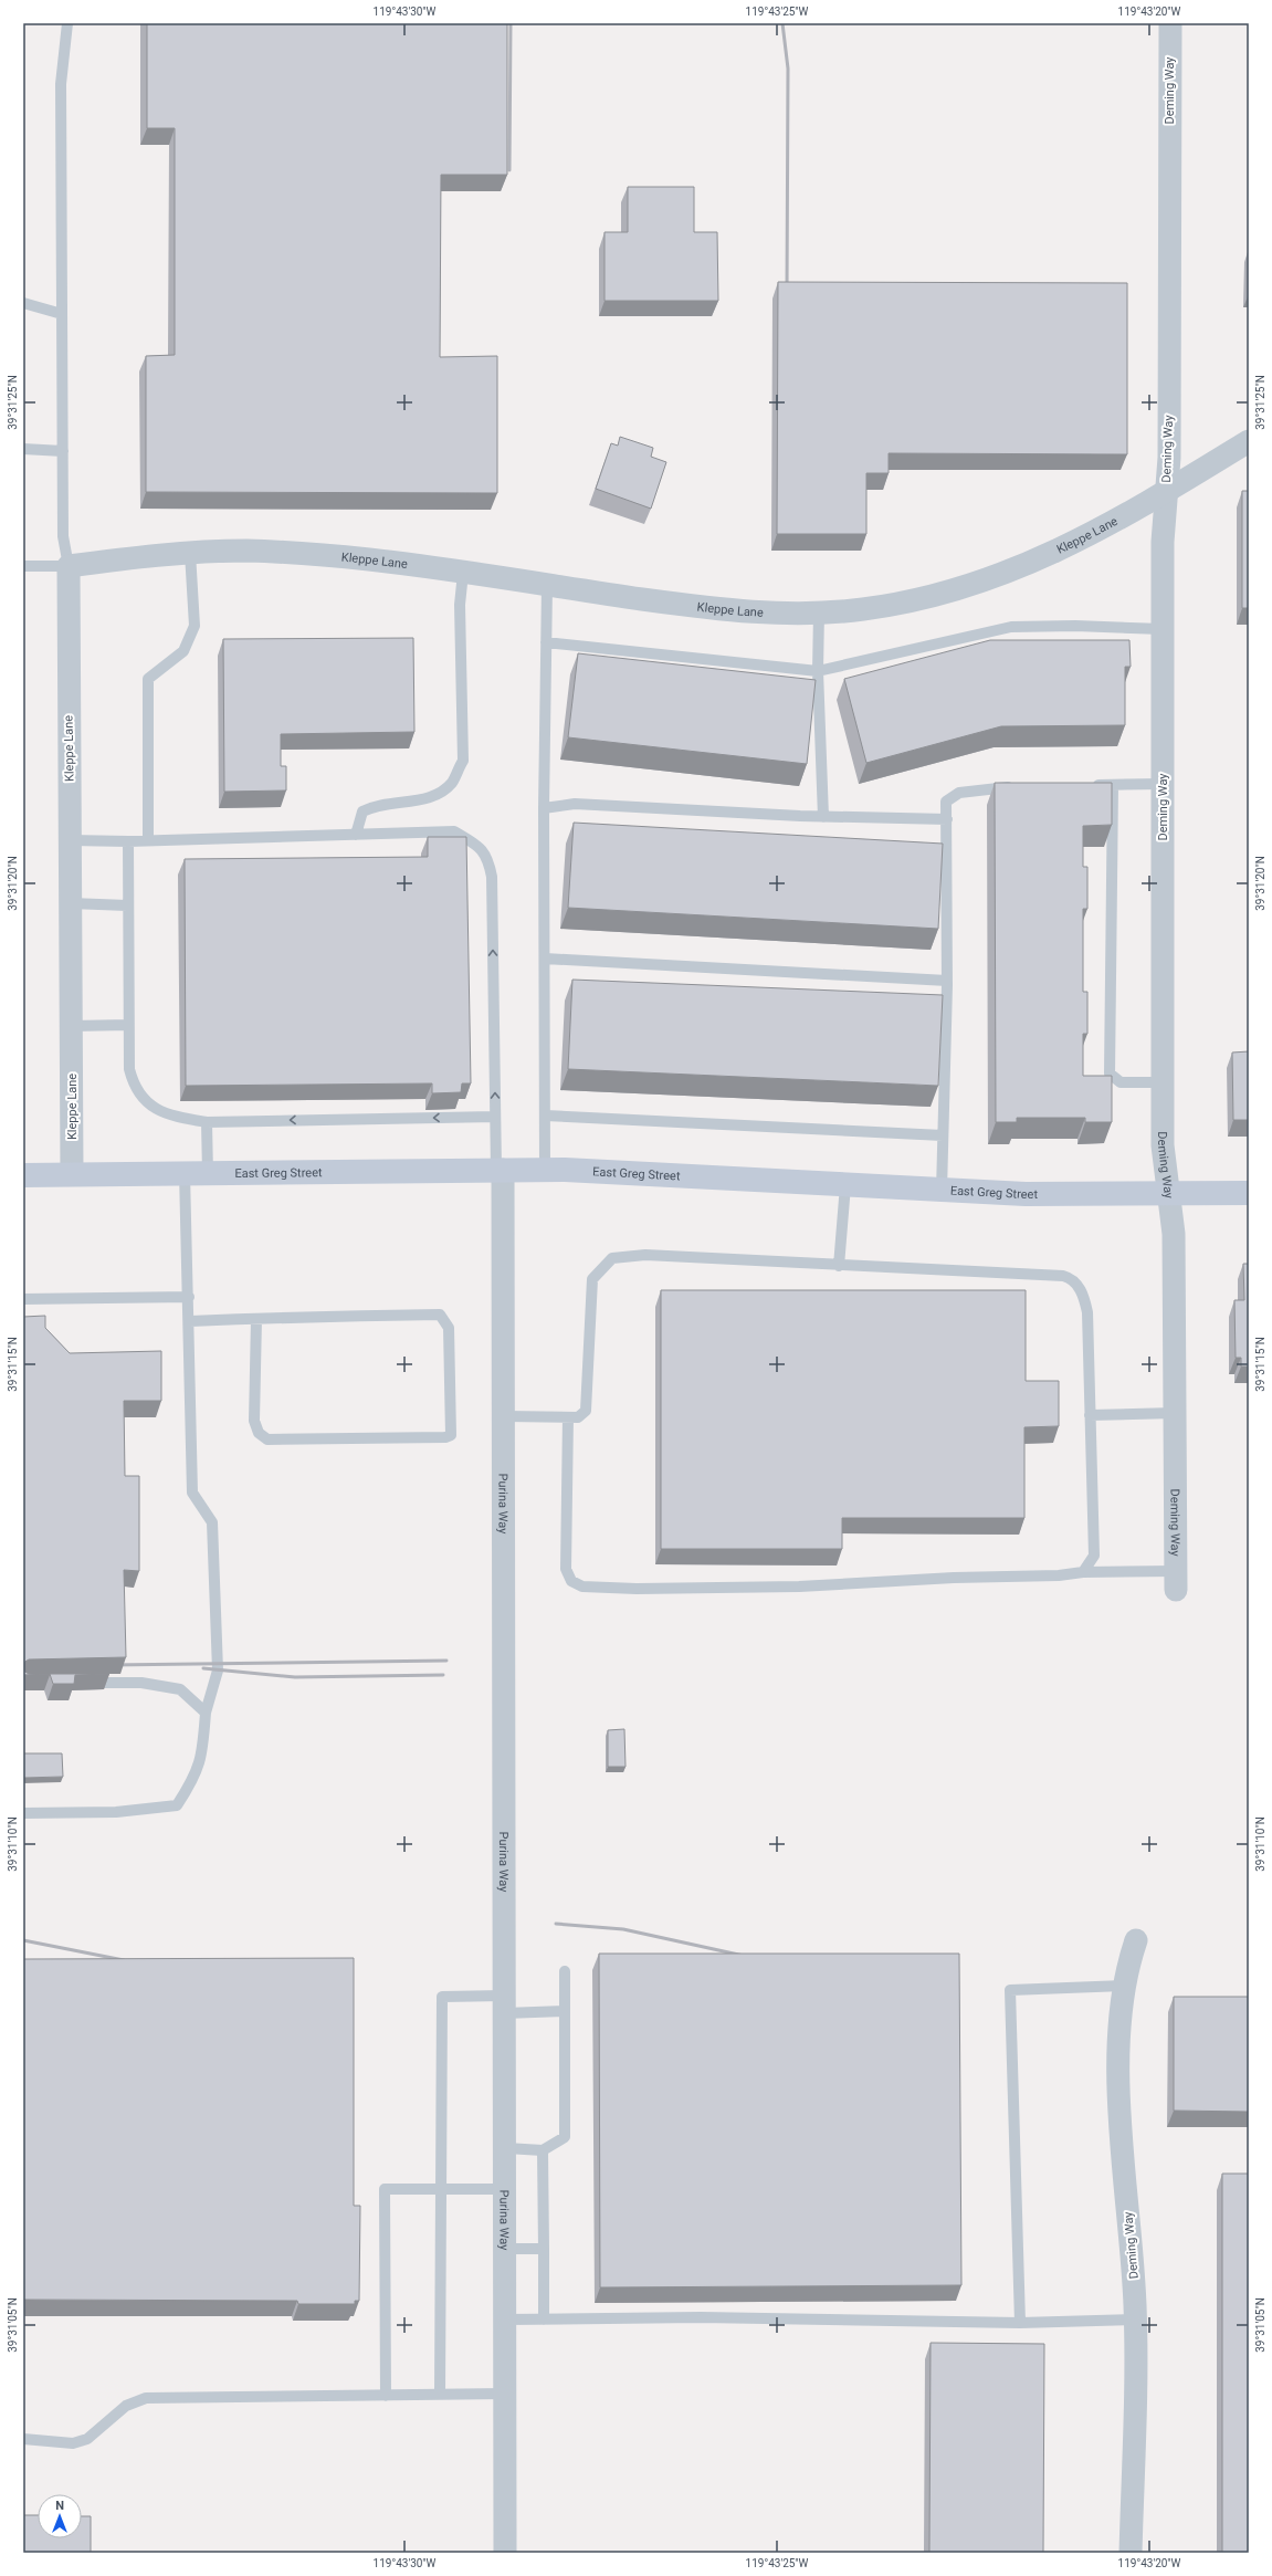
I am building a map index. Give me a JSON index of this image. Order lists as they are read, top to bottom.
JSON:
{
  "streets": {
    "main road": ["East Greg Street"],
    "street": ["Deming Way", "Kleppe Lane", "Purina Way"]
  },
  "crossings": [
    ["Deming Way", "Kleppe Lane"],
    ["Deming Way", "East Greg Street"],
    ["Kleppe Lane", "East Greg Street"],
    ["East Greg Street", "Purina Way"]
  ],
  "north": "top",
  "coordinates": [
    "119°43'30\"W",
    "119°43'25\"W",
    "119°43'20\"W",
    "39°31'25\"N",
    "39°31'20\"N",
    "39°31'15\"N",
    "39°31'10\"N",
    "39°31'05\"N"
  ]
}
